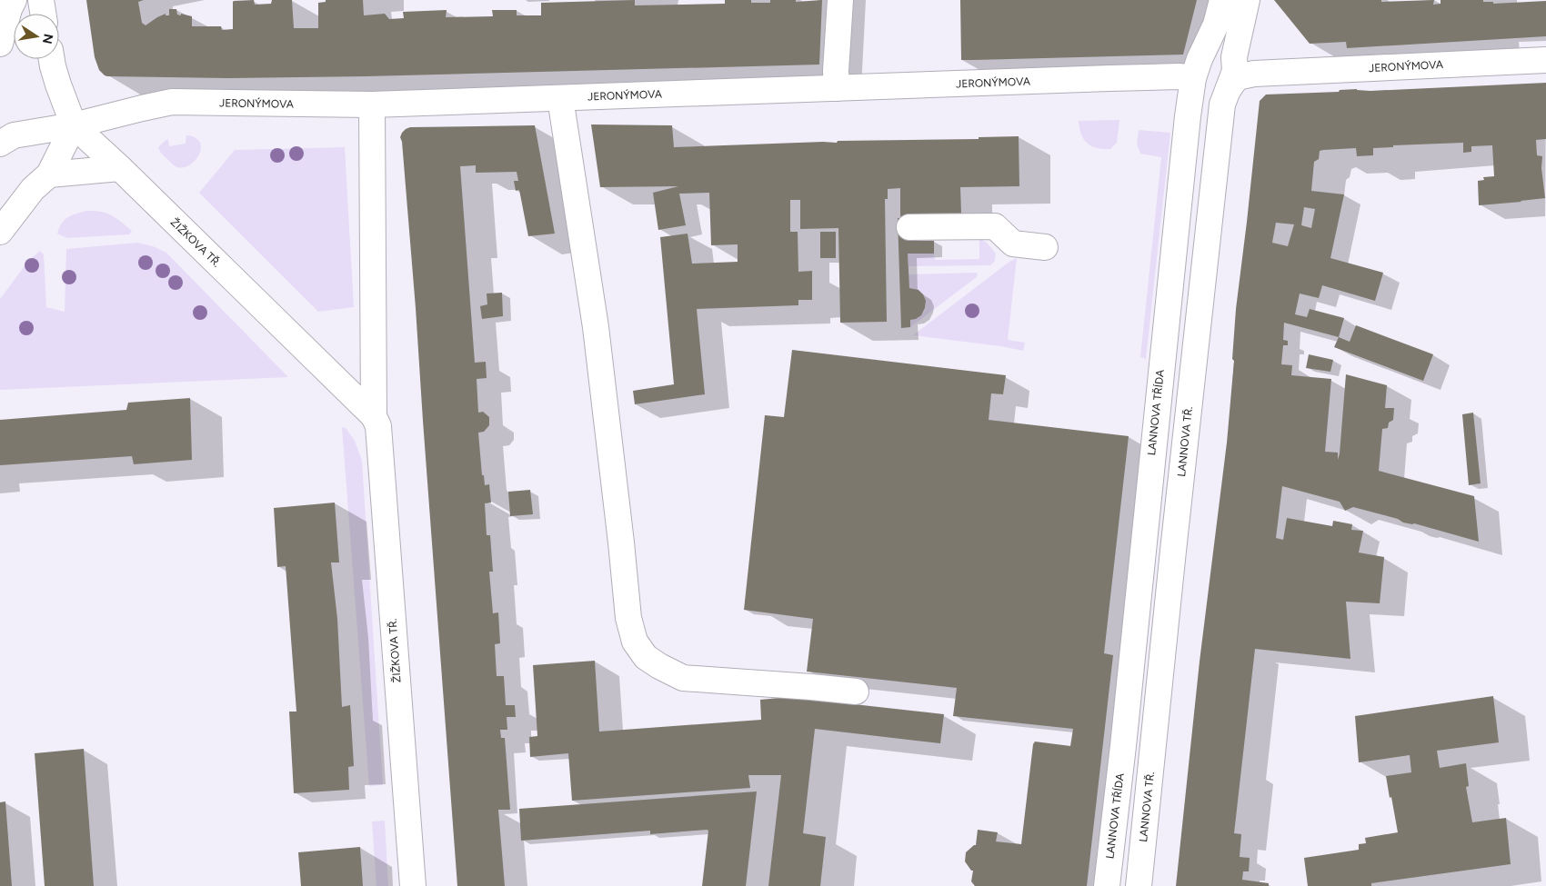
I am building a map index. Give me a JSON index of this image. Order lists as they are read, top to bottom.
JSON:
{
  "streets": {
    "street": [
      "JERONÝMOVA",
      "ŽIŽKOVA TŘ.",
      "LANNOVA TŘÍDA",
      "LANNOVA TŘ."
    ]
  },
  "crossings": [
    ["JERONÝMOVA", "ŽIŽKOVA TŘ."],
    ["JERONÝMOVA", "LANNOVA TŘÍDA"]
  ],
  "north": "right"
}
